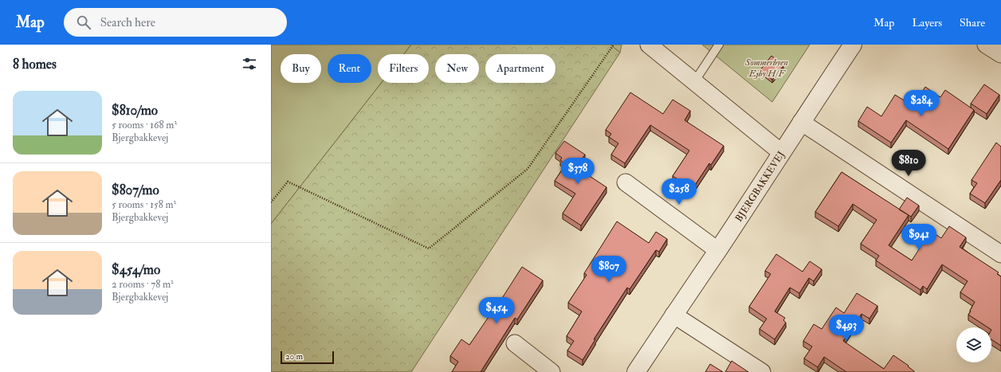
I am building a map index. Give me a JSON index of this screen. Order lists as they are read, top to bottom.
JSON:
{
  "streets": {
    "street": ["BJERGBAKKEVEJ"]
  },
  "parks": ["Sommerbyen Ejby H/F"],
  "scale_bar": "20 m",
  "page": {
    "header": "Map",
    "search": "Search here",
    "nav": ["Map", "Layers", "Share"],
    "heading": "8 homes",
    "chip": [
      "Buy",
      "Rent",
      "Filters",
      "New",
      "Apartment"
    ],
    "list": [
      {
        "name": "$810/mo",
        "note": "5 rooms · 168 m² · Bjergbakkevej"
      },
      {
        "name": "$807/mo",
        "note": "5 rooms · 158 m² · Bjergbakkevej"
      },
      {
        "name": "$454/mo",
        "note": "2 rooms · 78 m² · Bjergbakkevej"
      }
    ],
    "price": [
      "$284",
      "$810",
      "$378",
      "$258",
      "$941",
      "$807",
      "$454",
      "$493"
    ],
    "scale": "20 m"
  }
}
